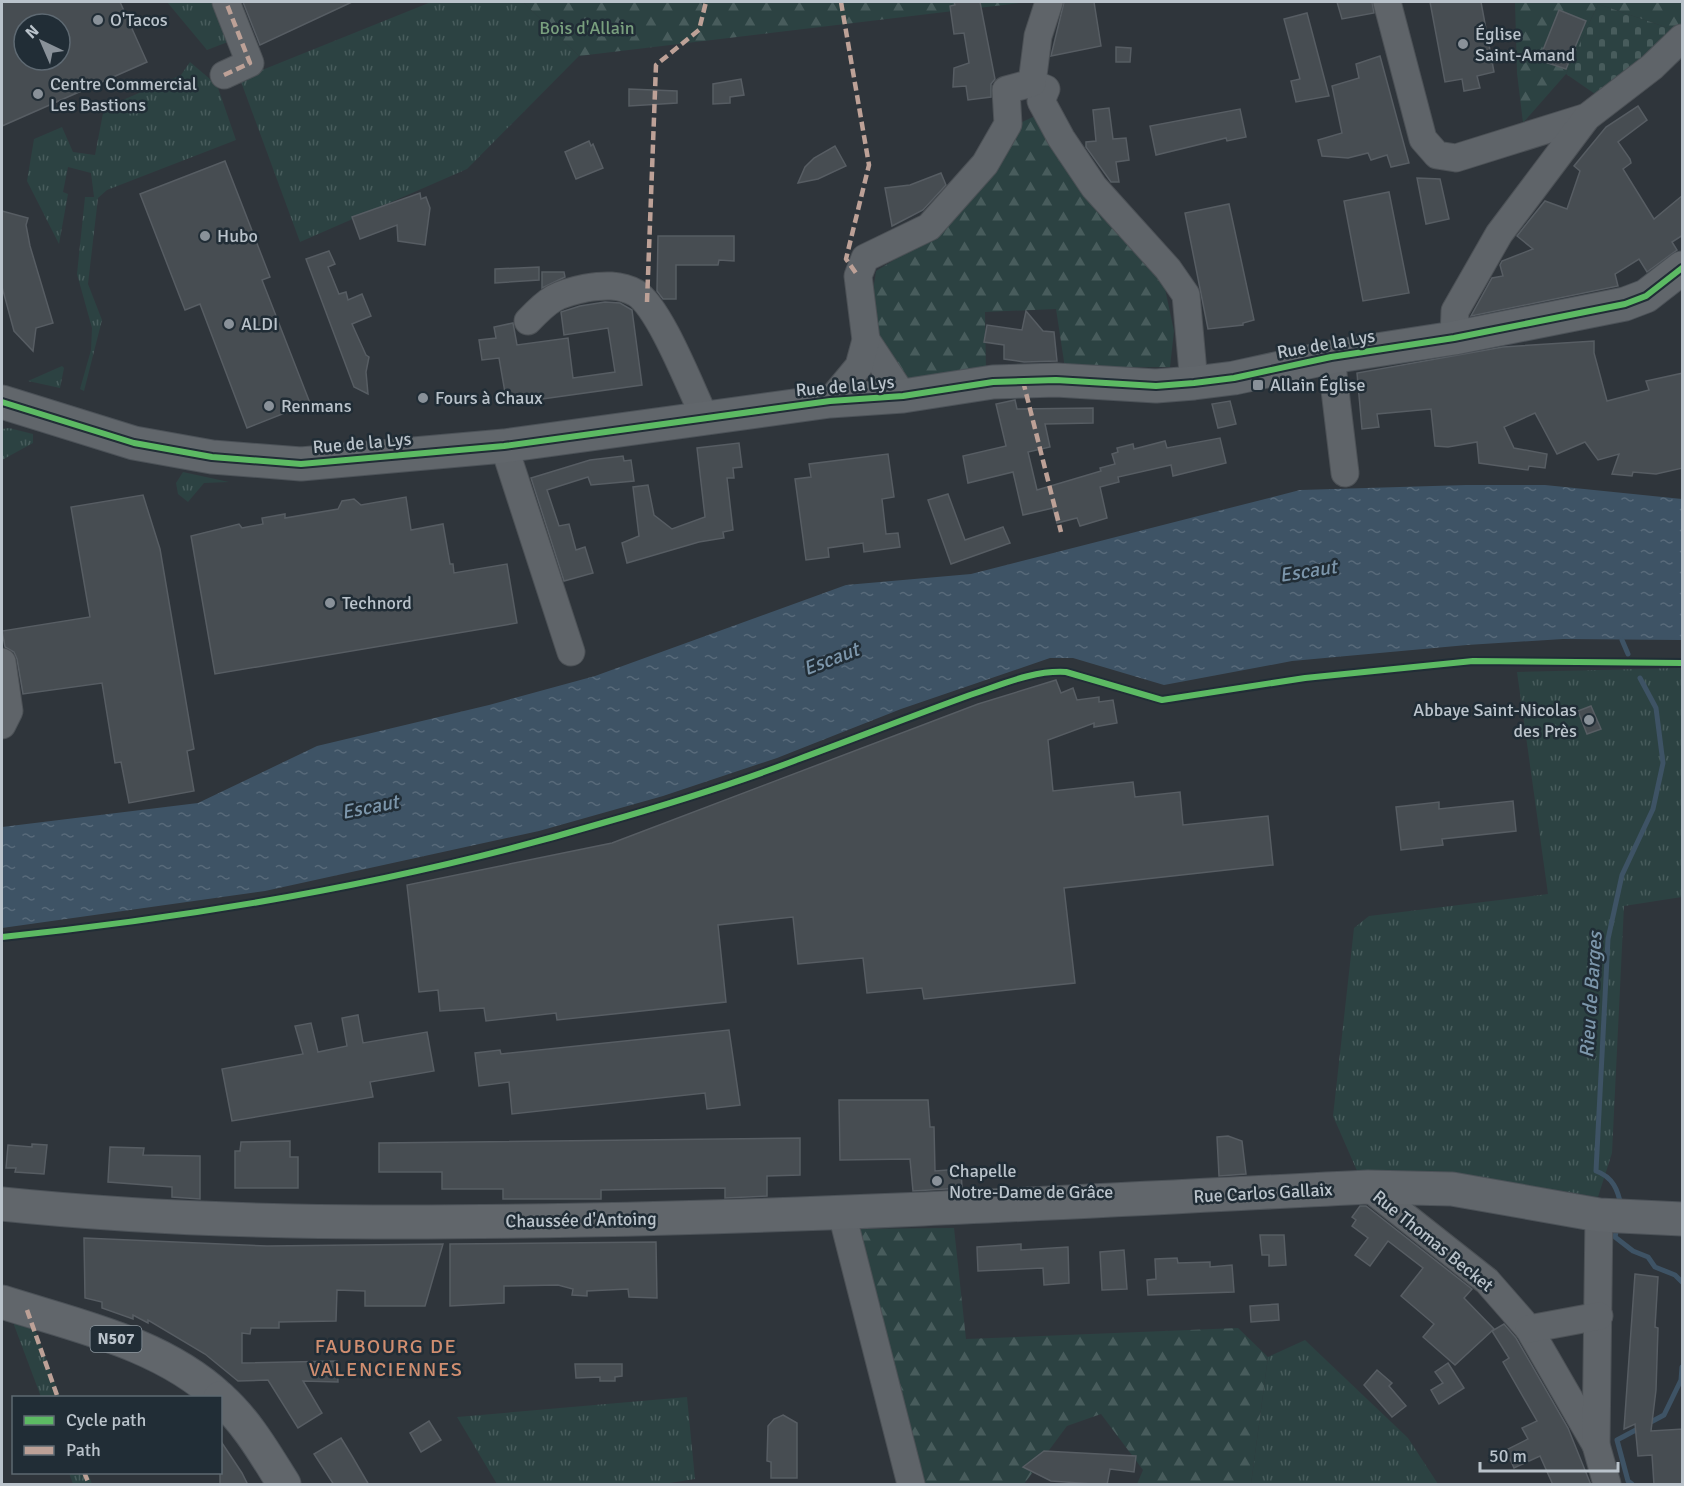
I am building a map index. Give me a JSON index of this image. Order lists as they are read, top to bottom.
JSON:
{
  "streets": {
    "main road": [
      "Rue de la Lys",
      "Rue Carlos Gallaix",
      "Chaussée d'Antoing",
      "N507"
    ],
    "street": ["Rue Thomas Becket"]
  },
  "crossings": [
    ["Rue Carlos Gallaix", "Chaussée d'Antoing"],
    ["Rue Carlos Gallaix", "Rue Thomas Becket"]
  ],
  "districts": ["FAUBOURG DE VALENCIENNES"],
  "water": ["Escaut", "Rieu de Barges"],
  "parks": ["Bois d'Allain"],
  "places": {
    "other": [
      "O'Tacos",
      "Église Saint-Amand",
      "Centre Commercial Les Bastions",
      "Hubo",
      "ALDI",
      "Fours à Chaux",
      "Renmans",
      "Technord",
      "Abbaye Saint-Nicolas des Près",
      "Chapelle Notre-Dame de Grâce"
    ],
    "transit": ["Allain Église"]
  },
  "legend": ["Cycle path", "Path"],
  "scale_bar": "50 m",
  "north": "top left"
}
